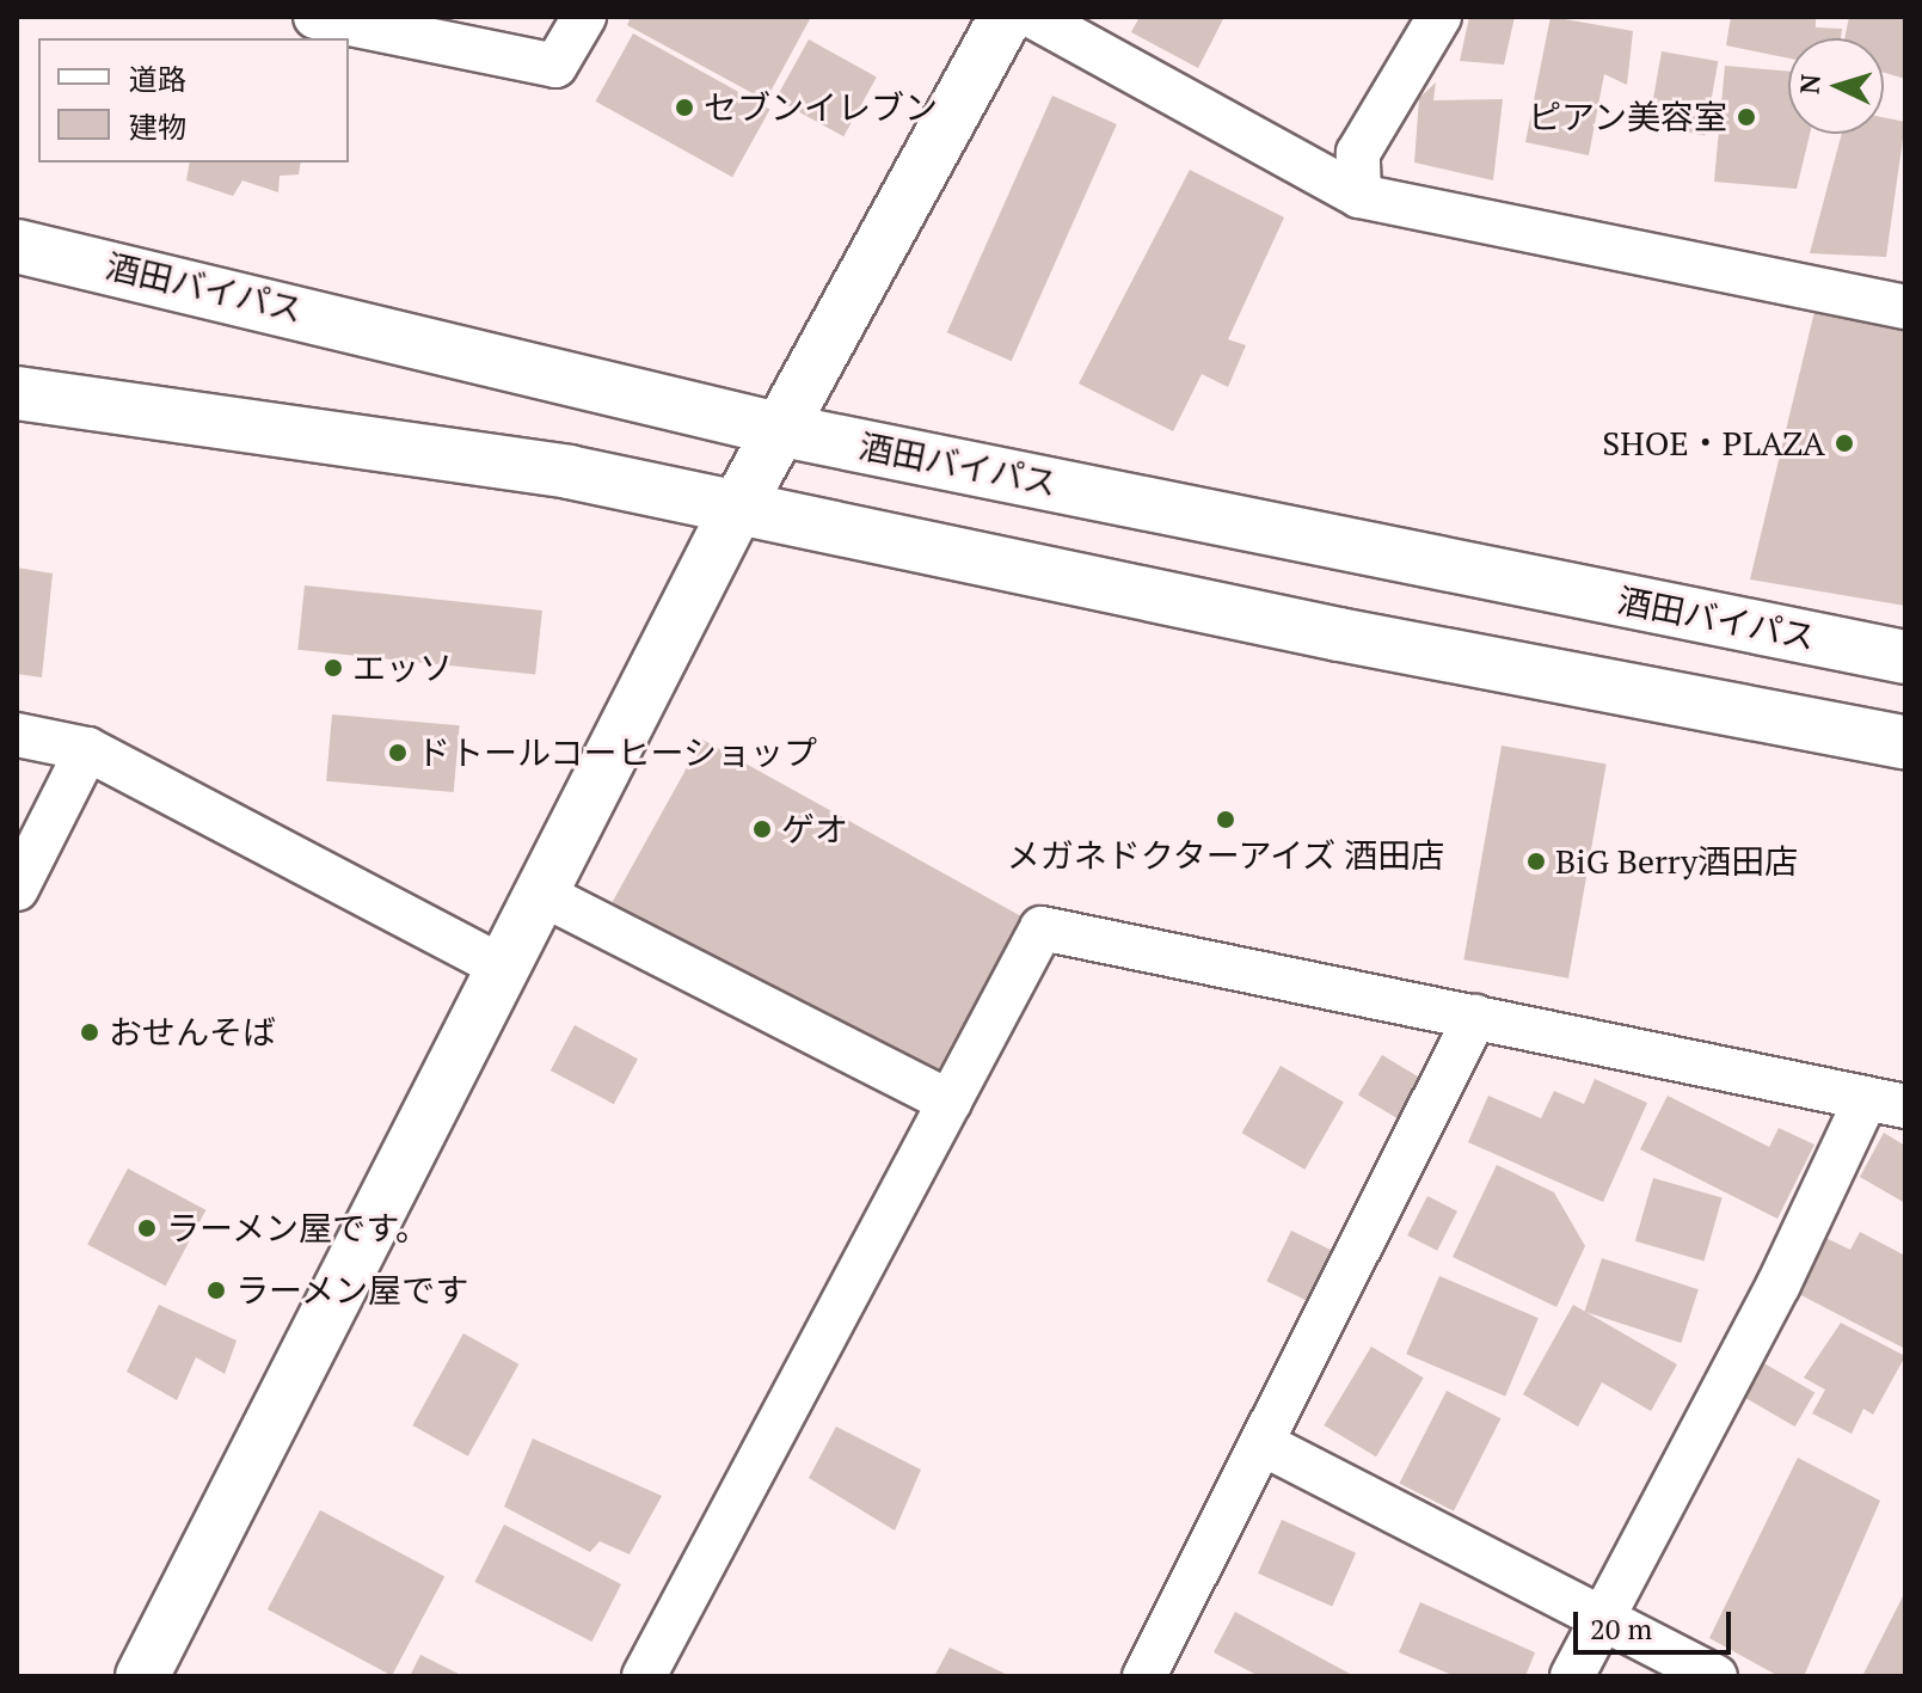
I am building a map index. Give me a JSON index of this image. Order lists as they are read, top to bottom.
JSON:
{
  "streets": {
    "main road": ["酒田バイパス"]
  },
  "places": [
    "セブンイレブン",
    "ピアン美容室",
    "SHOE・PLAZA",
    "エッソ",
    "ドトールコーヒーショップ",
    "メガネドクターアイズ 酒田店",
    "ゲオ",
    "BiG Berry酒田店",
    "おせんそば",
    "ラーメン屋です。",
    "ラーメン屋です"
  ],
  "legend": ["道路", "建物"],
  "scale_bar": "20 m",
  "north": "left"
}
